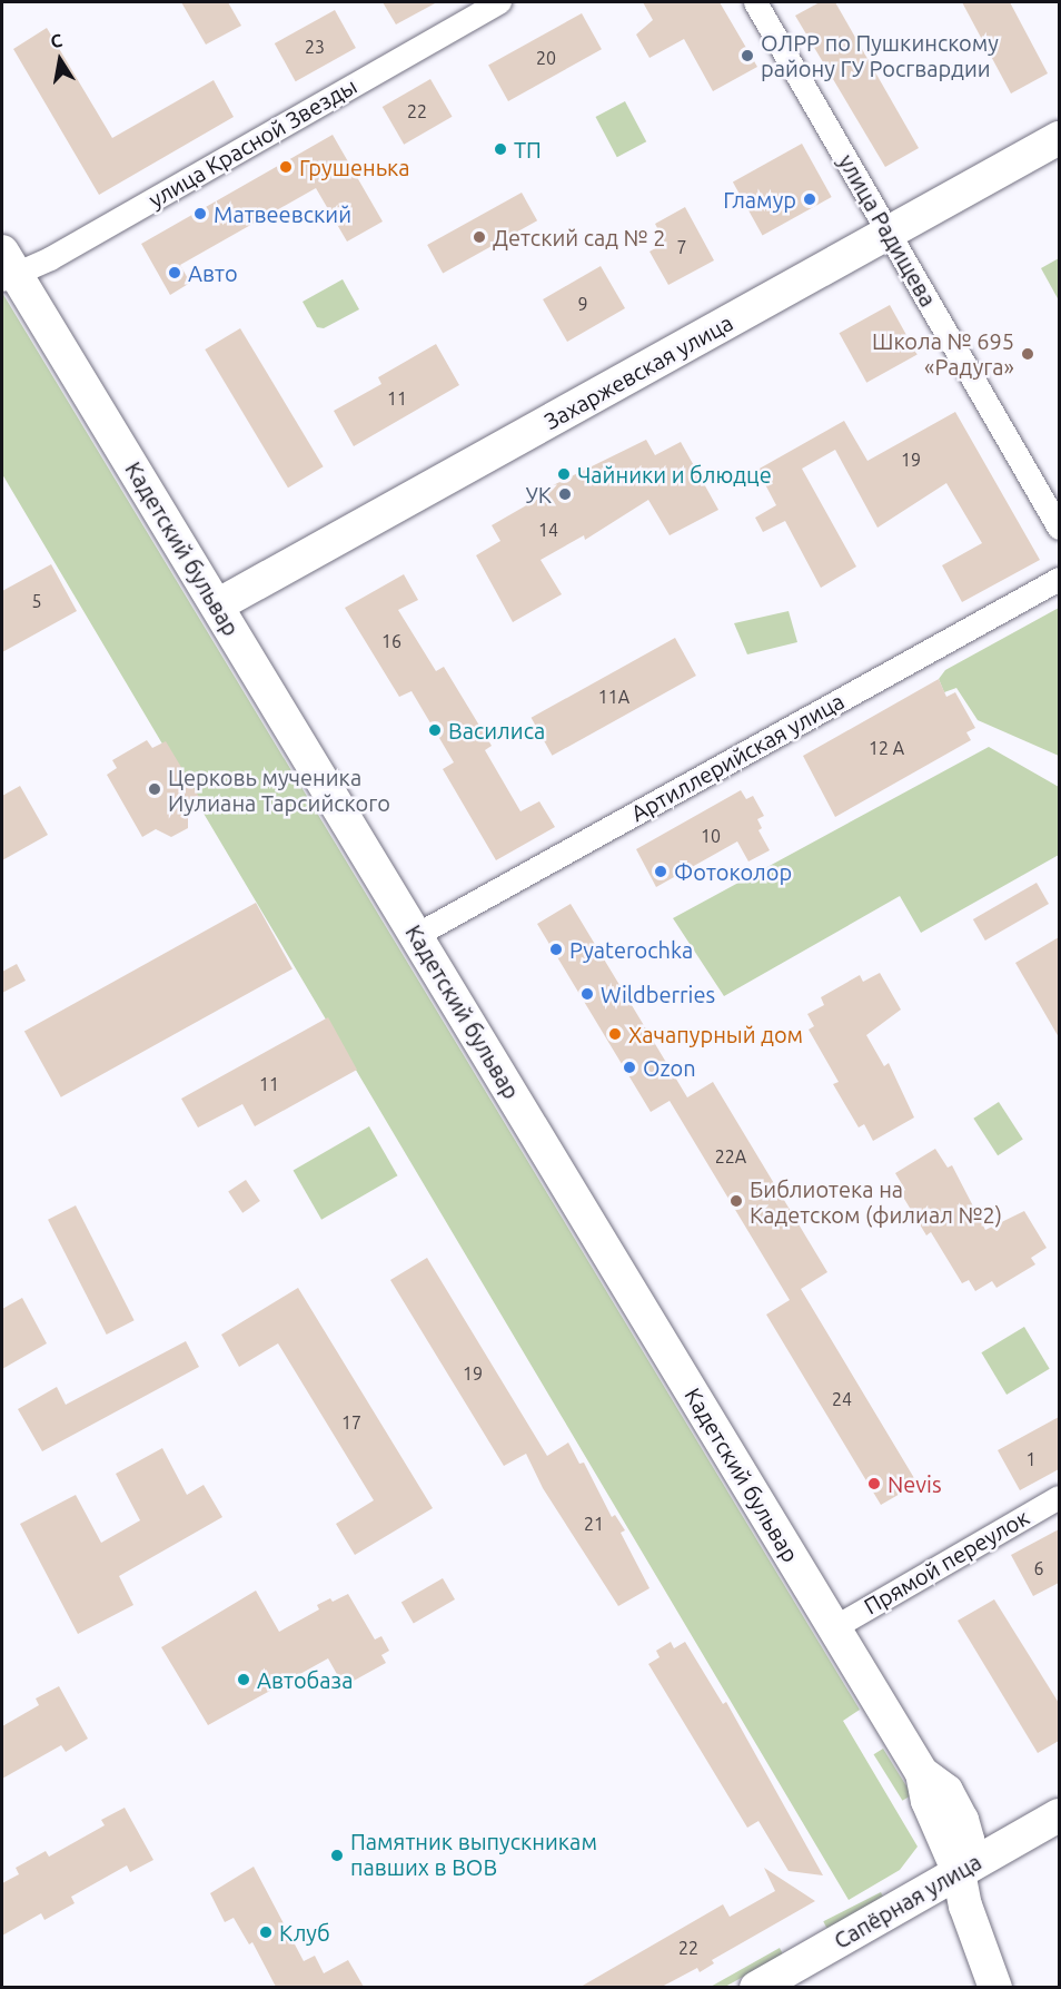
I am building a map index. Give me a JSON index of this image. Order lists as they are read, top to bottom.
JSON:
{
  "streets": {
    "street": [
      "улица Красной Звезды",
      "улица Радищева",
      "Захаржевская улица",
      "Кадетский бульвар",
      "Артиллерийская улица",
      "Прямой переулок",
      "Сапёрная улица"
    ]
  },
  "crossings": [
    ["улица Красной Звезды", "Кадетский бульвар"],
    ["улица Радищева", "Захаржевская улица"],
    ["Захаржевская улица", "Кадетский бульвар"],
    ["Кадетский бульвар", "Артиллерийская улица"],
    ["Кадетский бульвар", "Прямой переулок"],
    ["Кадетский бульвар", "Сапёрная улица"]
  ],
  "places": [
    "ОЛРР по Пушкинскому району ГУ Росгвардии",
    "ТП",
    "Грушенька",
    "Гламур",
    "Матвеевский",
    "Детский сад № 2",
    "Авто",
    "Школа № 695 «Радуга»",
    "Чайники и блюдце",
    "УК",
    "Василиса",
    "Церковь мученика Иулиана Тарсийского",
    "Фотоколор",
    "Pyaterochka",
    "Wildberries",
    "Хачапурный дом",
    "Ozon",
    "Библиотека на Кадетском (филиал №2)",
    "Nevis",
    "Автобаза",
    "Памятник выпускникам павших в ВОВ",
    "Клуб"
  ],
  "house_numbers": [
    "23",
    "20",
    "22",
    "7",
    "9",
    "11",
    "19",
    "14",
    "5",
    "16",
    "11А",
    "12 А",
    "10",
    "11",
    "22А",
    "19",
    "24",
    "17",
    "1",
    "21",
    "6",
    "22"
  ],
  "north": "top"
}
